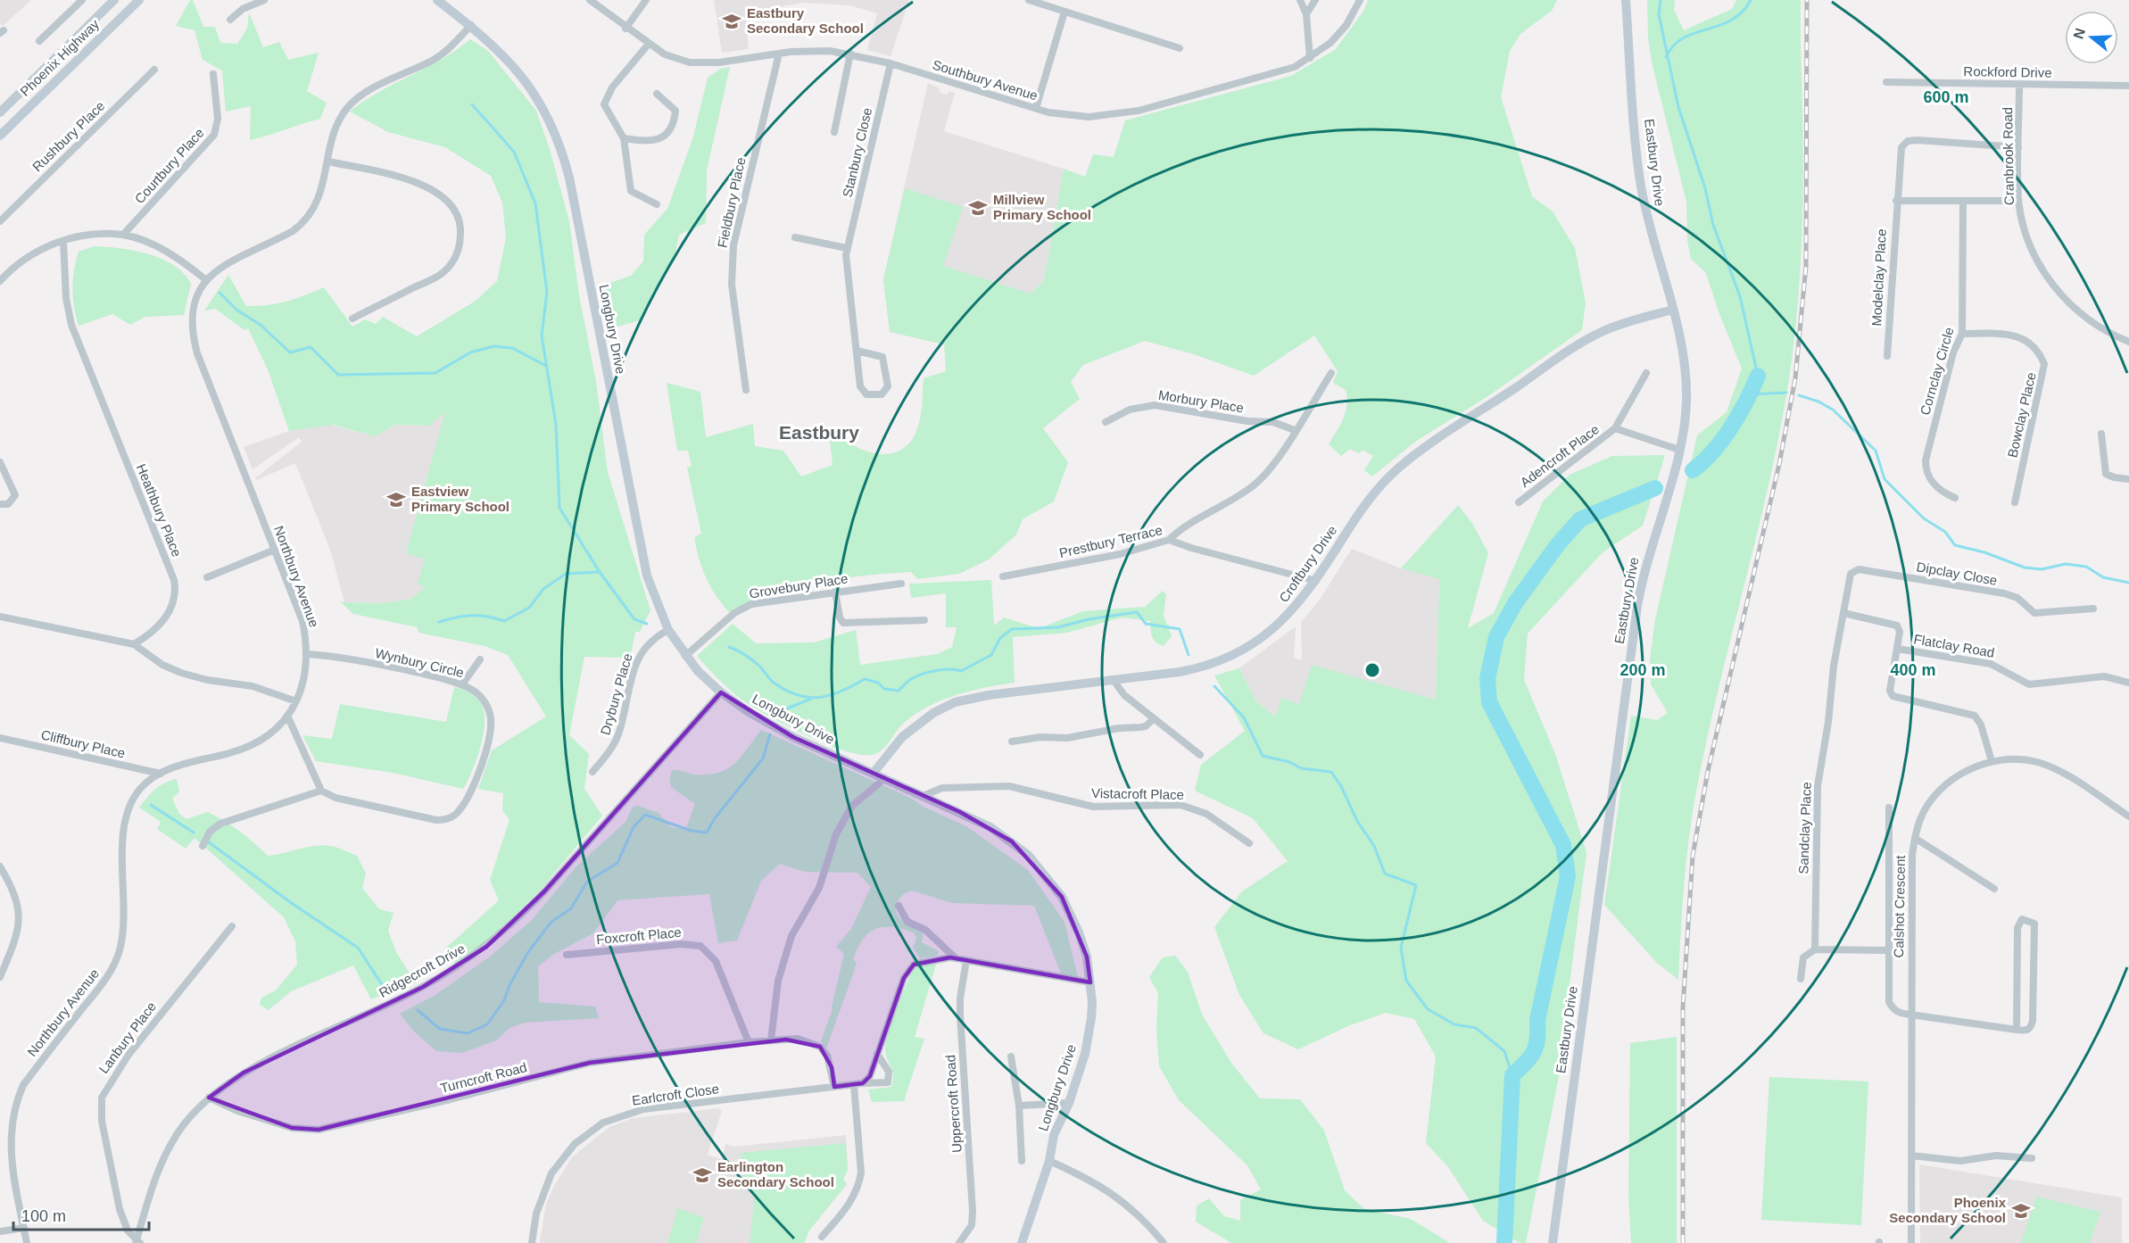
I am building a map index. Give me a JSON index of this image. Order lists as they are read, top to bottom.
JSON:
{
  "streets": {
    "street": [
      "Phoenix Highway",
      "Rockford Drive",
      "Southbury Avenue",
      "Rushbury Place",
      "Stanbury Close",
      "Cranbrook Road",
      "Eastbury Drive",
      "Courtbury Place",
      "Fieldbury Place",
      "Modelclay Place",
      "Longbury Drive",
      "Cornclay Circle",
      "Morbury Place",
      "Bowclay Place",
      "Adencroft Place",
      "Heathbury Place",
      "Prestbury Terrace",
      "Croftbury Drive",
      "Dipclay Close",
      "Northbury Avenue",
      "Grovebury Place",
      "Flatclay Road",
      "Wynbury Circle",
      "Drybury Place",
      "Cliffbury Place",
      "Vistacroft Place",
      "Sandclay Place",
      "Calshot Crescent",
      "Foxcroft Place",
      "Ridgecroft Drive",
      "Lanbury Place",
      "Turncroft Road",
      "Earlcroft Close",
      "Uppercroft Road"
    ]
  },
  "crossings": [
    ["Rockford Drive", "Cranbrook Road"],
    ["Southbury Avenue", "Stanbury Close"],
    ["Southbury Avenue", "Fieldbury Place"],
    ["Cranbrook Road", "Modelclay Place"],
    ["Eastbury Drive", "Adencroft Place"],
    ["Eastbury Drive", "Croftbury Drive"],
    ["Longbury Drive", "Croftbury Drive"],
    ["Longbury Drive", "Grovebury Place"],
    ["Longbury Drive", "Drybury Place"],
    ["Longbury Drive", "Vistacroft Place"],
    ["Longbury Drive", "Ridgecroft Drive"],
    ["Cornclay Circle", "Bowclay Place"],
    ["Prestbury Terrace", "Croftbury Drive"],
    ["Dipclay Close", "Sandclay Place"],
    ["Northbury Avenue", "Wynbury Circle"],
    ["Northbury Avenue", "Cliffbury Place"],
    ["Foxcroft Place", "Turncroft Road"],
    ["Ridgecroft Drive", "Lanbury Place"],
    ["Ridgecroft Drive", "Turncroft Road"]
  ],
  "districts": ["Eastbury"],
  "places": {
    "school or university": [
      "Eastbury Secondary School",
      "Millview Primary School",
      "Eastview Primary School",
      "Earlington Secondary School",
      "Phoenix Secondary School"
    ]
  },
  "scale_bar": "100 m",
  "north": "left",
  "rings": ["600 m", "200 m", "400 m"]
}
